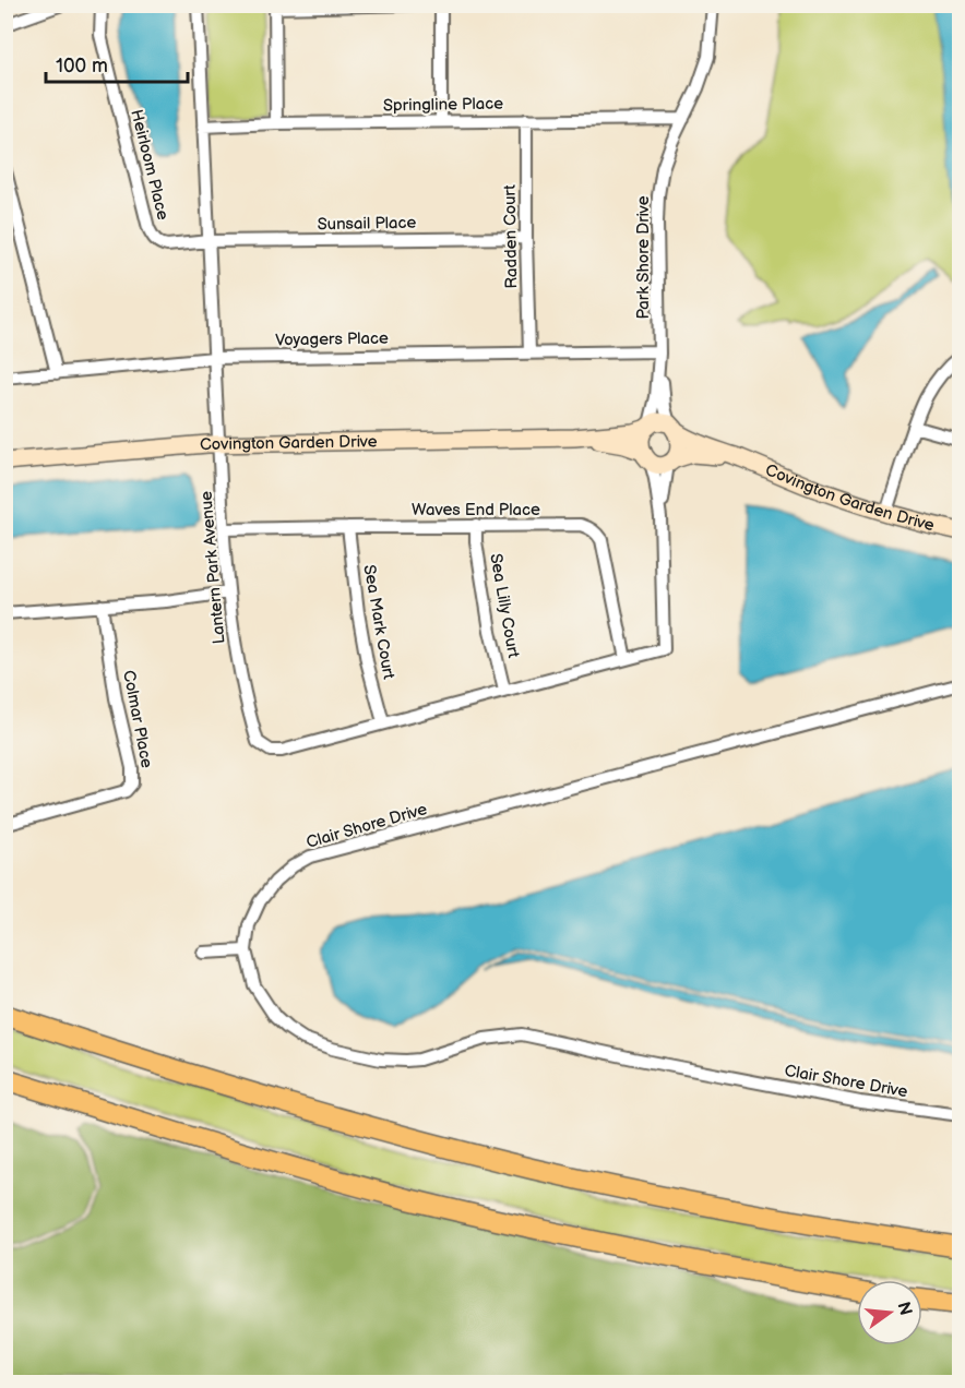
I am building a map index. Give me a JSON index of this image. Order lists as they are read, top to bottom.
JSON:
{
  "streets": {
    "street": [
      "Springline Place",
      "Heirloom Place",
      "Sunsail Place",
      "Radden Court",
      "Park Shore Drive",
      "Voyagers Place",
      "Covington Garden Drive",
      "Waves End Place",
      "Lantern Park Avenue",
      "Sea Lilly Court",
      "Sea Mark Court",
      "Colmar Place",
      "Clair Shore Drive"
    ]
  },
  "crossings": [
    ["Springline Place", "Radden Court"],
    ["Springline Place", "Park Shore Drive"],
    ["Springline Place", "Lantern Park Avenue"],
    ["Heirloom Place", "Sunsail Place"],
    ["Heirloom Place", "Lantern Park Avenue"],
    ["Sunsail Place", "Radden Court"],
    ["Sunsail Place", "Lantern Park Avenue"],
    ["Radden Court", "Voyagers Place"],
    ["Park Shore Drive", "Voyagers Place"],
    ["Park Shore Drive", "Covington Garden Drive"],
    ["Voyagers Place", "Lantern Park Avenue"],
    ["Covington Garden Drive", "Lantern Park Avenue"],
    ["Waves End Place", "Lantern Park Avenue"],
    ["Waves End Place", "Sea Lilly Court"],
    ["Waves End Place", "Sea Mark Court"],
    ["Lantern Park Avenue", "Sea Lilly Court"],
    ["Lantern Park Avenue", "Sea Mark Court"]
  ],
  "scale_bar": "100 m",
  "north": "right"
}
